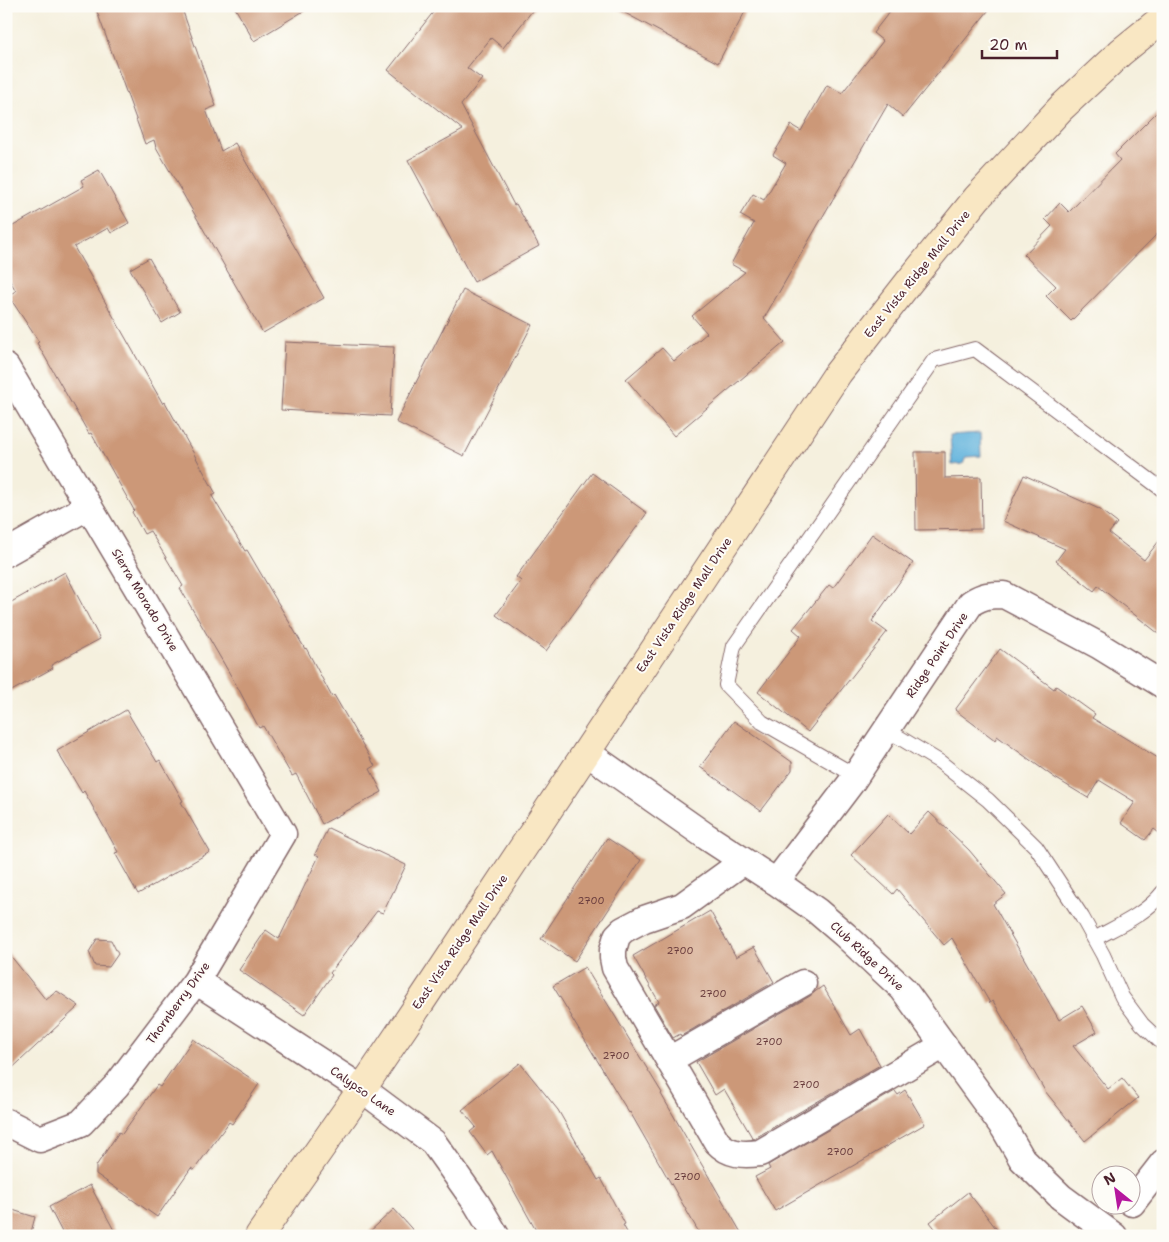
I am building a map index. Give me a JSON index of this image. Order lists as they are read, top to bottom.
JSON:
{
  "streets": {
    "main road": ["East Vista Ridge Mall Drive"],
    "street": [
      "Sierra Morado Drive",
      "Ridge Point Drive",
      "Club Ridge Drive",
      "Thornberry Drive",
      "Calypso Lane"
    ]
  },
  "crossings": [
    ["East Vista Ridge Mall Drive", "Club Ridge Drive"],
    ["East Vista Ridge Mall Drive", "Calypso Lane"],
    ["Sierra Morado Drive", "Thornberry Drive"],
    ["Ridge Point Drive", "Club Ridge Drive"],
    ["Thornberry Drive", "Calypso Lane"]
  ],
  "house_numbers": [
    "2700",
    "2700",
    "2700",
    "2700",
    "2700",
    "2700",
    "2700",
    "2700"
  ],
  "scale_bar": "20 m",
  "north": "top left"
}
